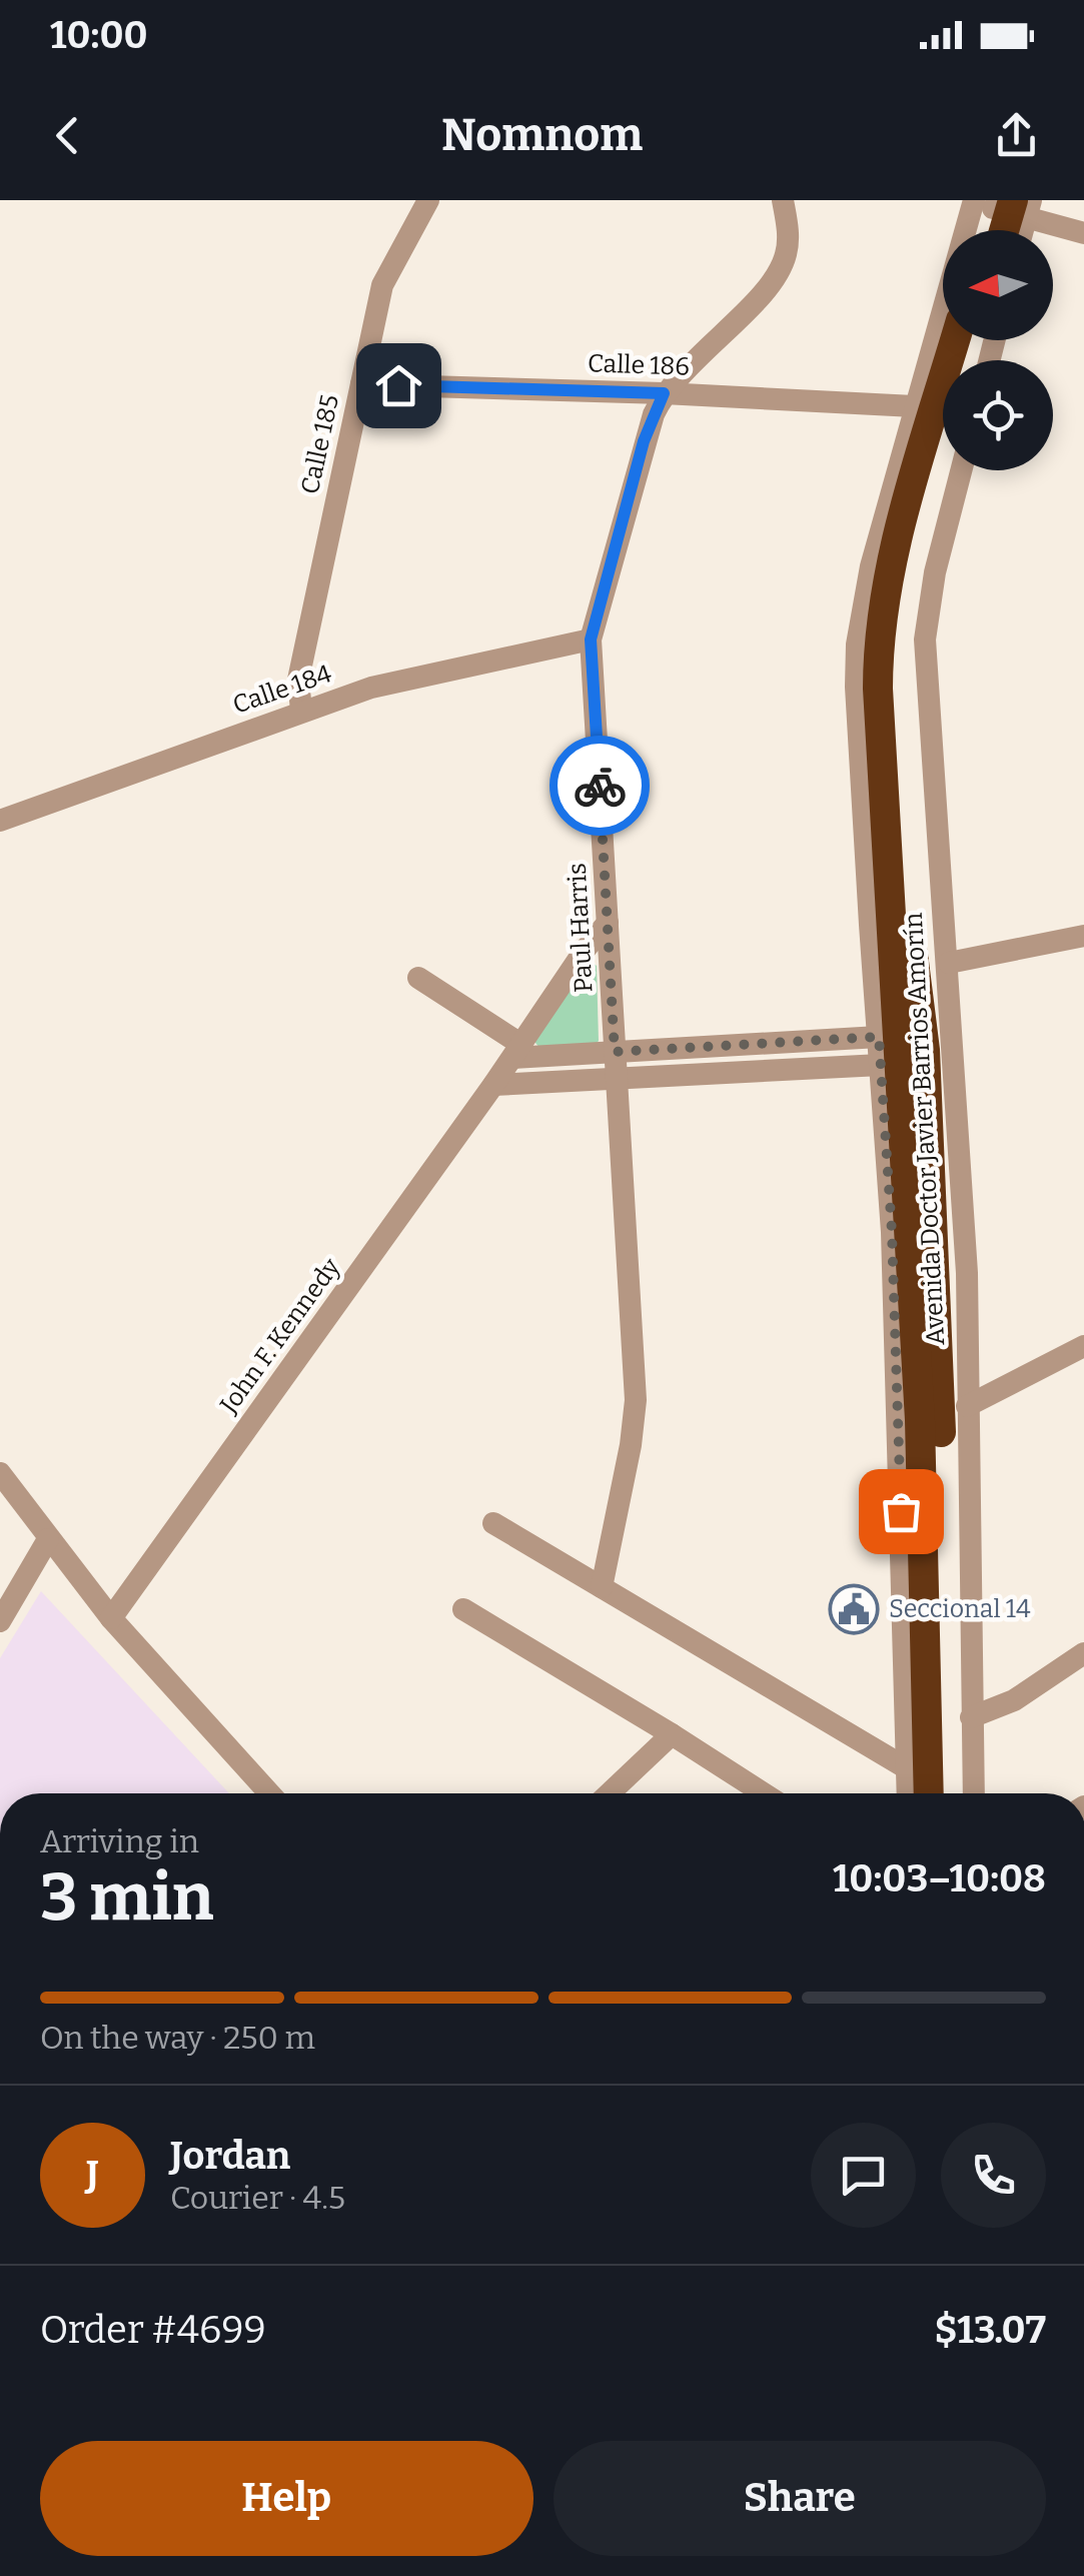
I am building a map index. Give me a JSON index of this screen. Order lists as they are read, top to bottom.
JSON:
{
  "streets": {
    "highway": ["Avenida Doctor Javier Barrios Amorín"],
    "street": [
      "Calle 186",
      "Calle 185",
      "Calle 184",
      "Paul Harris",
      "John F. Kennedy"
    ]
  },
  "crossings": [
    ["Calle 186", "Calle 185"],
    ["Calle 186", "Paul Harris"],
    ["Calle 186", "Avenida Doctor Javier Barrios Amorín"],
    ["Calle 185", "Calle 184"],
    ["Calle 184", "Paul Harris"],
    ["Paul Harris", "John F. Kennedy"]
  ],
  "places": {
    "public building": ["Seccional 14"]
  },
  "north": "left",
  "page": {
    "status": "10:00",
    "header": "Nomnom",
    "heading": ["3 min", "Arriving in", "10:03–10:08"],
    "panel": [
      "Jordan",
      "Courier · 4.5",
      "Order #4699",
      "$13.07"
    ],
    "bar": "On the way · 250 m",
    "round": "J",
    "buttons": ["Help", "Share"]
  }
}
